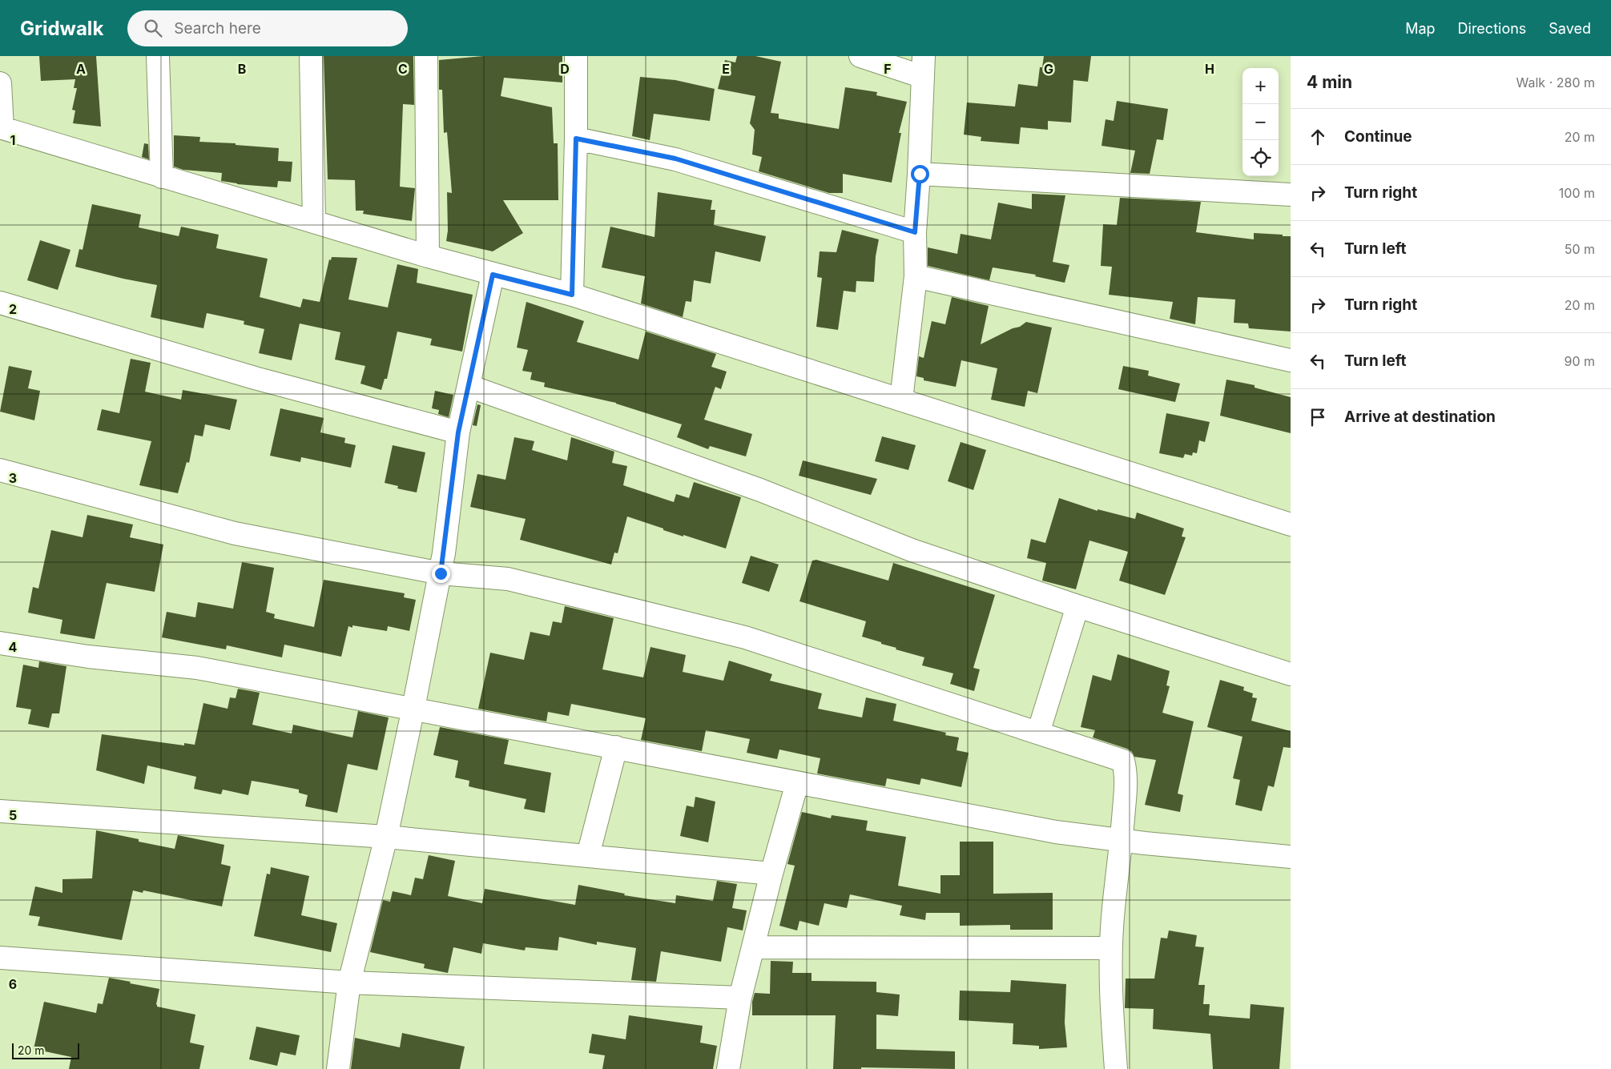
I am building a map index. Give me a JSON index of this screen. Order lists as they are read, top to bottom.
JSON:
{
  "scale_bar": "20 m",
  "page": {
    "header": "Gridwalk",
    "search": "Search here",
    "nav": ["Map", "Directions", "Saved"],
    "heading": ["4 min", "Walk · 280 m"],
    "map_buttons": ["+", "−"],
    "list": [
      ["Continue", "20 m"],
      ["Turn right", "100 m"],
      ["Turn left", "50 m"],
      ["Turn right", "20 m"],
      ["Turn left", "90 m"],
      "Arrive at destination"
    ],
    "scale": "20 m"
  },
  "grid": {
    "columns": [
      "A",
      "B",
      "C",
      "D",
      "E",
      "F",
      "G",
      "H"
    ],
    "rows": [
      "1",
      "2",
      "3",
      "4",
      "5",
      "6"
    ]
  }
}
